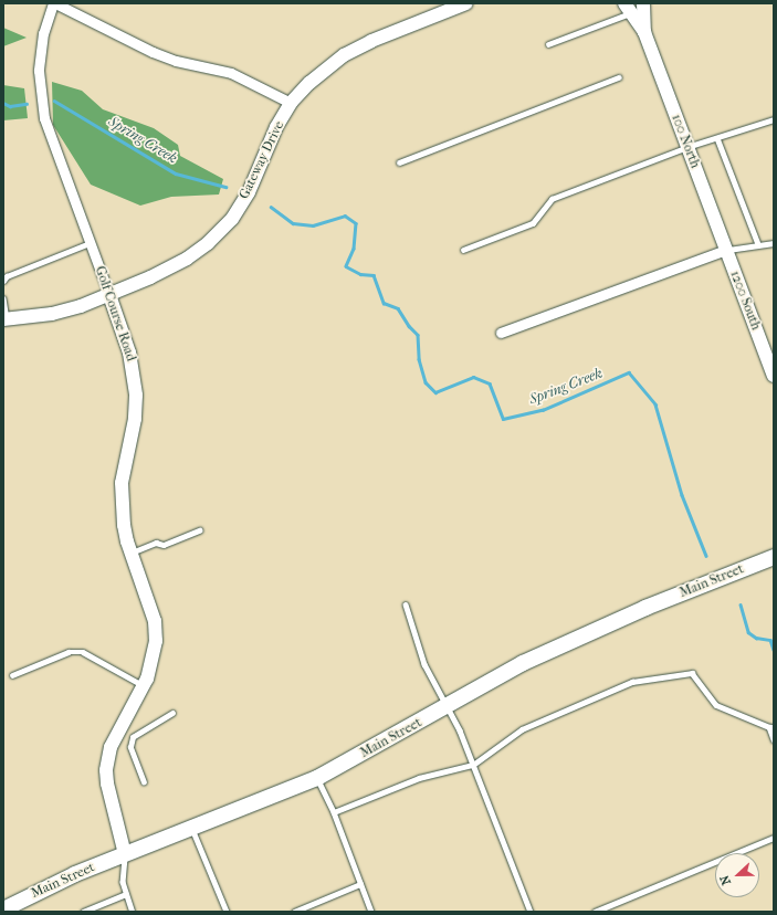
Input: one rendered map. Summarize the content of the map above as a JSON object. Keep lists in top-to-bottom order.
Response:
{
  "streets": {
    "main road": [
      "100 North",
      "Gateway Drive",
      "1200 South",
      "Golf Course Road",
      "Main Street"
    ]
  },
  "crossings": [
    ["100 North", "1200 South"],
    ["Gateway Drive", "Golf Course Road"],
    ["Golf Course Road", "Main Street"]
  ],
  "water": ["Spring Creek"],
  "north": "left"
}
